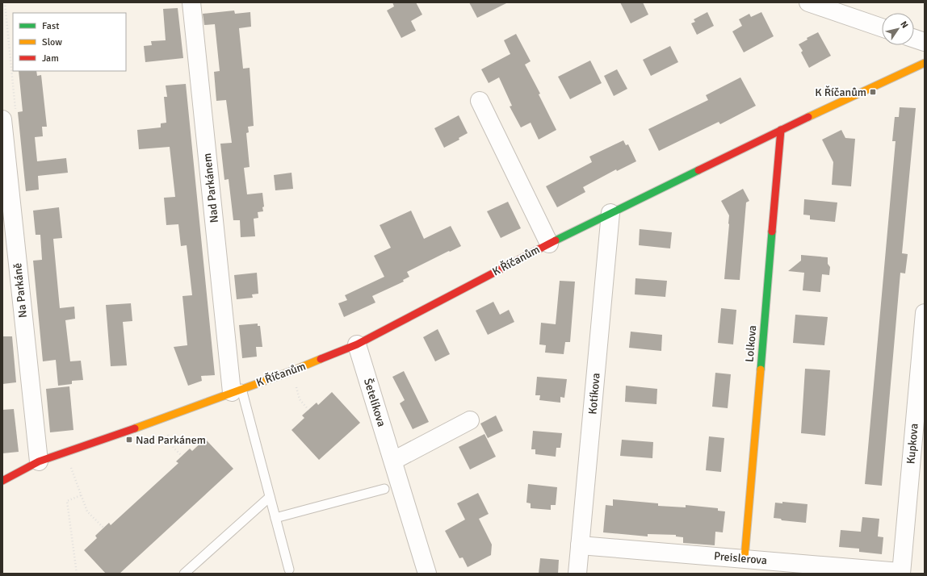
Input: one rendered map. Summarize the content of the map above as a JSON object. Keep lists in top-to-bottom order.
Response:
{
  "streets": {
    "street": [
      "Nad Parkánem",
      "K Říčanům",
      "Na Parkáně",
      "Lolkova",
      "Kotíkova",
      "Šetelíkova",
      "Kupkova",
      "Preislerova"
    ]
  },
  "crossings": [
    ["Nad Parkánem", "K Říčanům"],
    ["K Říčanům", "Na Parkáně"],
    ["K Říčanům", "Lolkova"],
    ["K Říčanům", "Kotíkova"],
    ["K Říčanům", "Šetelíkova"],
    ["Lolkova", "Preislerova"],
    ["Kotíkova", "Preislerova"],
    ["Kupkova", "Preislerova"]
  ],
  "places": {
    "transit": ["K Říčanům", "Nad Parkánem"]
  },
  "legend": ["Fast", "Slow", "Jam"],
  "north": "top right"
}
